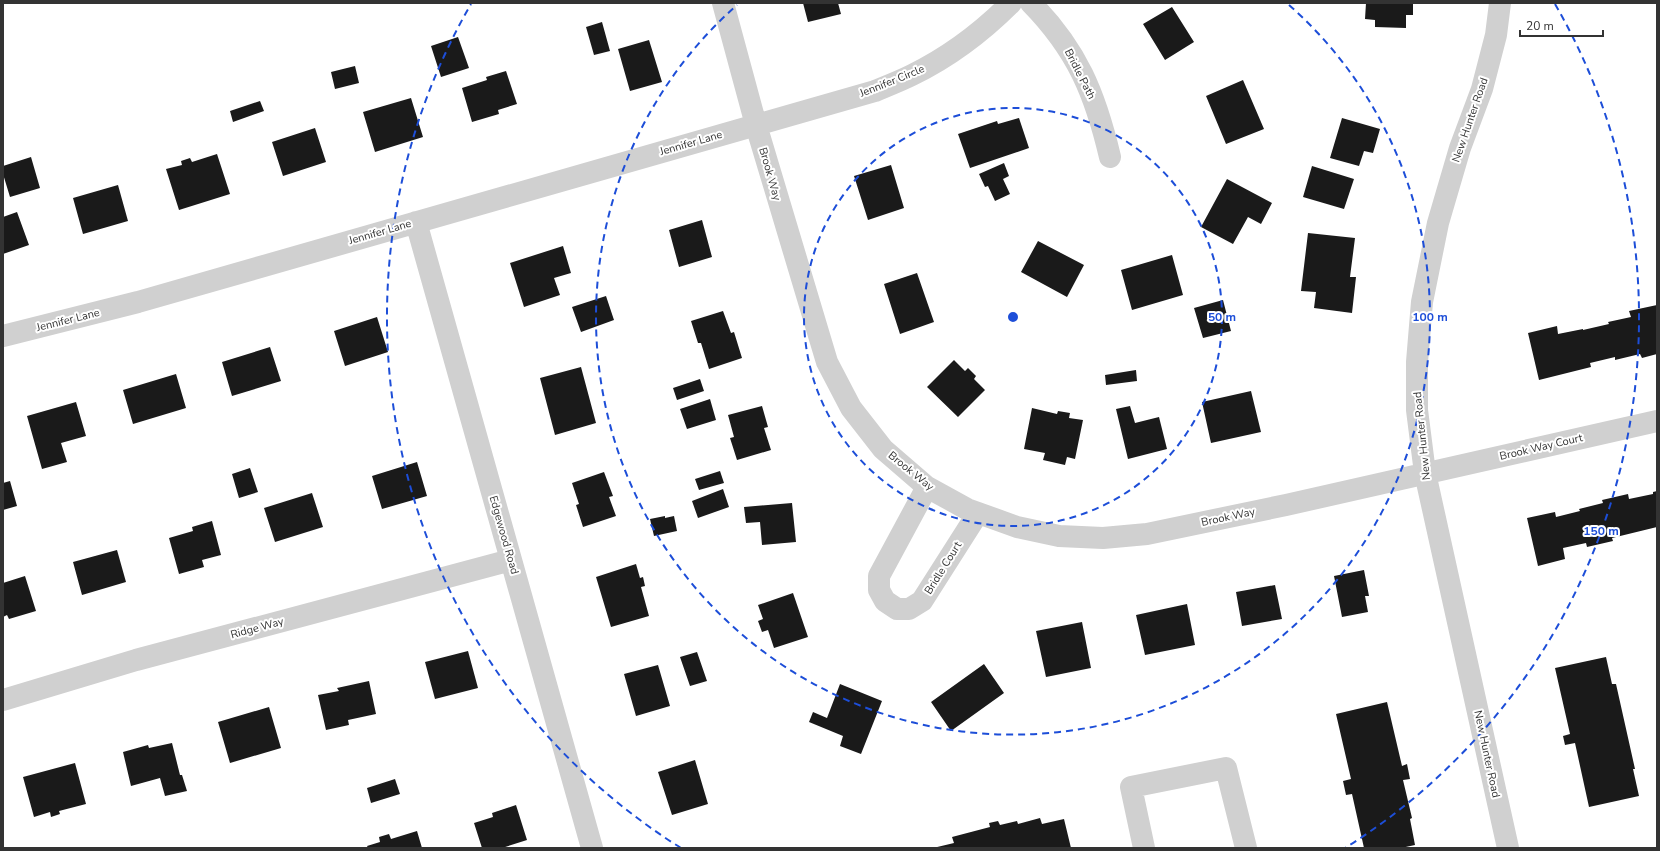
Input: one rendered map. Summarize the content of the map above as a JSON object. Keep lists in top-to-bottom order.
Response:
{
  "streets": {
    "street": [
      "Bridle Path",
      "Jennifer Circle",
      "New Hunter Road",
      "Jennifer Lane",
      "Brook Way",
      "Brook Way Court",
      "Edgewood Road",
      "Bridle Court",
      "Ridge Way"
    ]
  },
  "crossings": [
    ["Jennifer Circle", "Jennifer Lane"],
    ["Jennifer Circle", "Brook Way"],
    ["New Hunter Road", "Brook Way"],
    ["New Hunter Road", "Brook Way Court"],
    ["Jennifer Lane", "Brook Way"],
    ["Jennifer Lane", "Edgewood Road"],
    ["Brook Way", "Brook Way Court"],
    ["Brook Way", "Bridle Court"],
    ["Edgewood Road", "Ridge Way"]
  ],
  "scale_bar": "20 m",
  "rings": ["50 m", "100 m", "150 m"]
}
